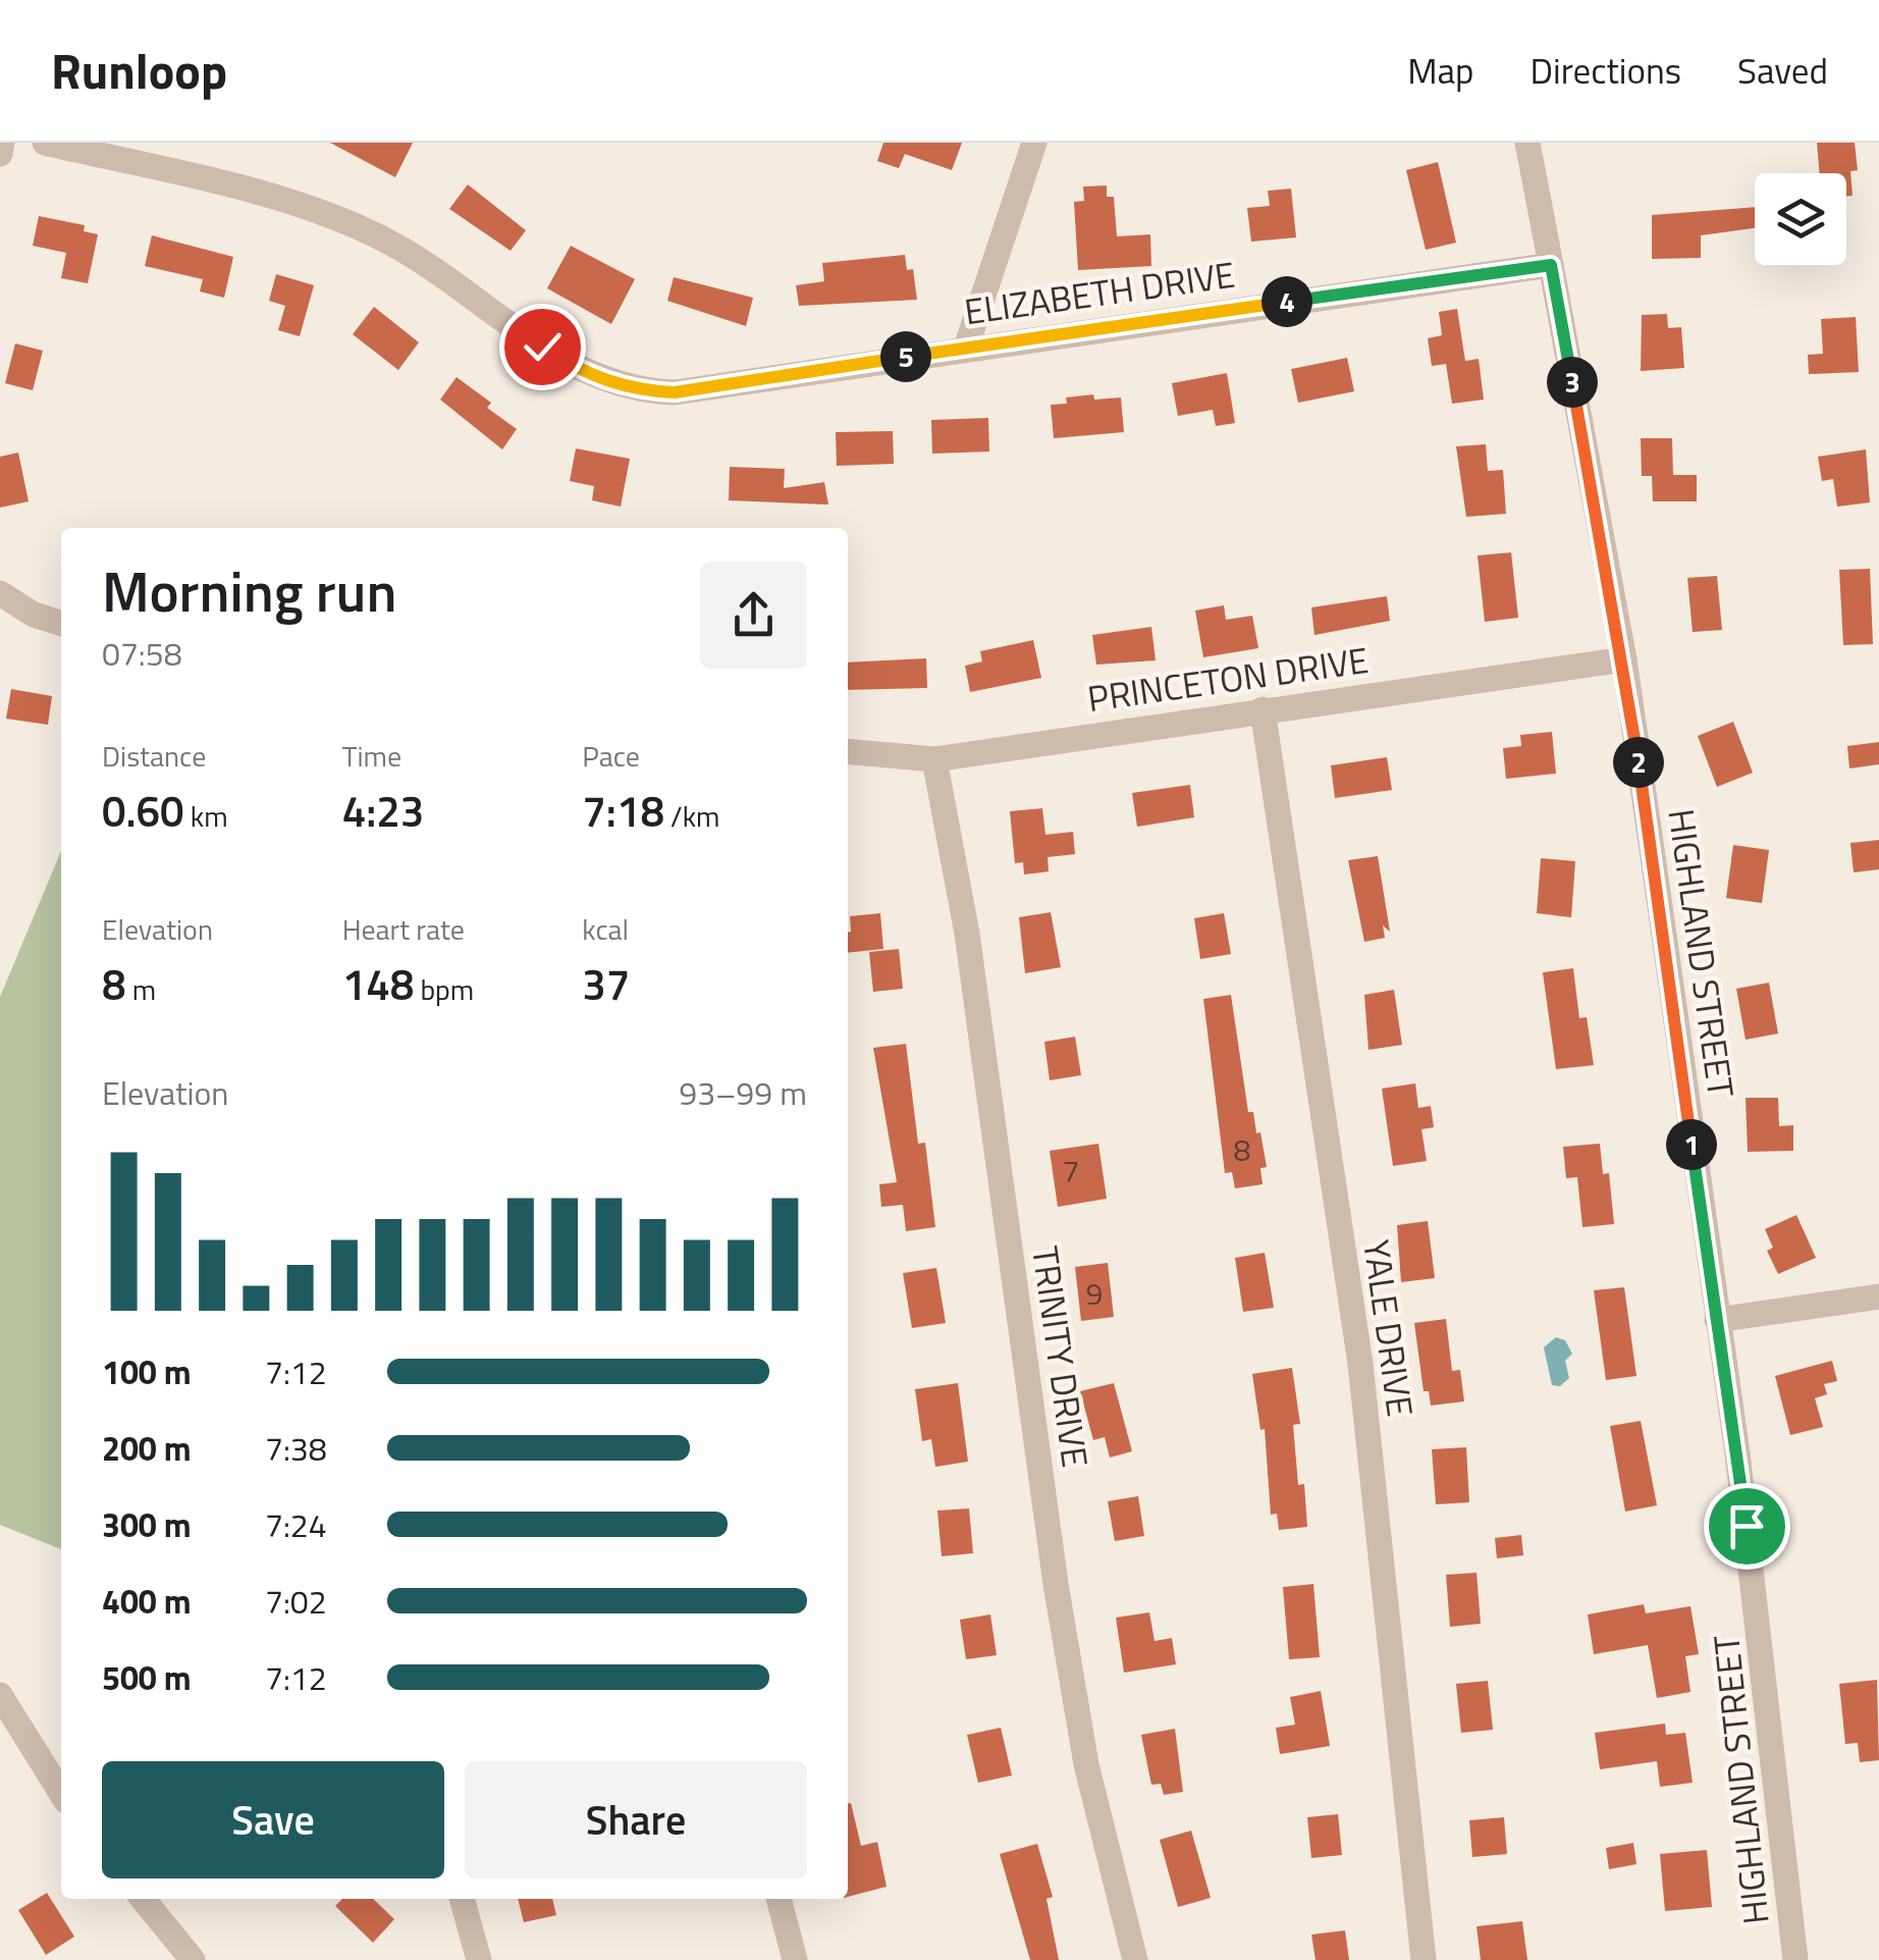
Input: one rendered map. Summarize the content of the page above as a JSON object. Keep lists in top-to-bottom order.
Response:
{
  "streets": {
    "street": [
      "ELIZABETH DRIVE",
      "PRINCETON DRIVE",
      "HIGHLAND STREET",
      "YALE DRIVE",
      "TRINITY DRIVE"
    ]
  },
  "crossings": [
    ["ELIZABETH DRIVE", "HIGHLAND STREET"],
    ["PRINCETON DRIVE", "HIGHLAND STREET"],
    ["PRINCETON DRIVE", "YALE DRIVE"],
    ["PRINCETON DRIVE", "TRINITY DRIVE"]
  ],
  "house_numbers": ["8", "7", "9"],
  "page": {
    "header": "Runloop",
    "nav": ["Map", "Directions", "Saved"],
    "pins": [
      "4",
      "5",
      "3",
      "2",
      "1"
    ],
    "heading": ["Morning run", "07:58"],
    "stats": [
      ["Distance", "0.60 km"],
      ["Time", "4:23"],
      ["Pace", "7:18 /km"],
      ["Elevation", "8 m"],
      ["Heart rate", "148 bpm"],
      ["kcal", "37"]
    ],
    "chart": ["Elevation", "93–99 m"],
    "list": [
      {
        "name": "100 m",
        "note": "7:12"
      },
      {
        "name": "200 m",
        "note": "7:38"
      },
      {
        "name": "300 m",
        "note": "7:24"
      },
      {
        "name": "400 m",
        "note": "7:02"
      },
      {
        "name": "500 m",
        "note": "7:12"
      }
    ],
    "buttons": ["Save", "Share"]
  }
}
